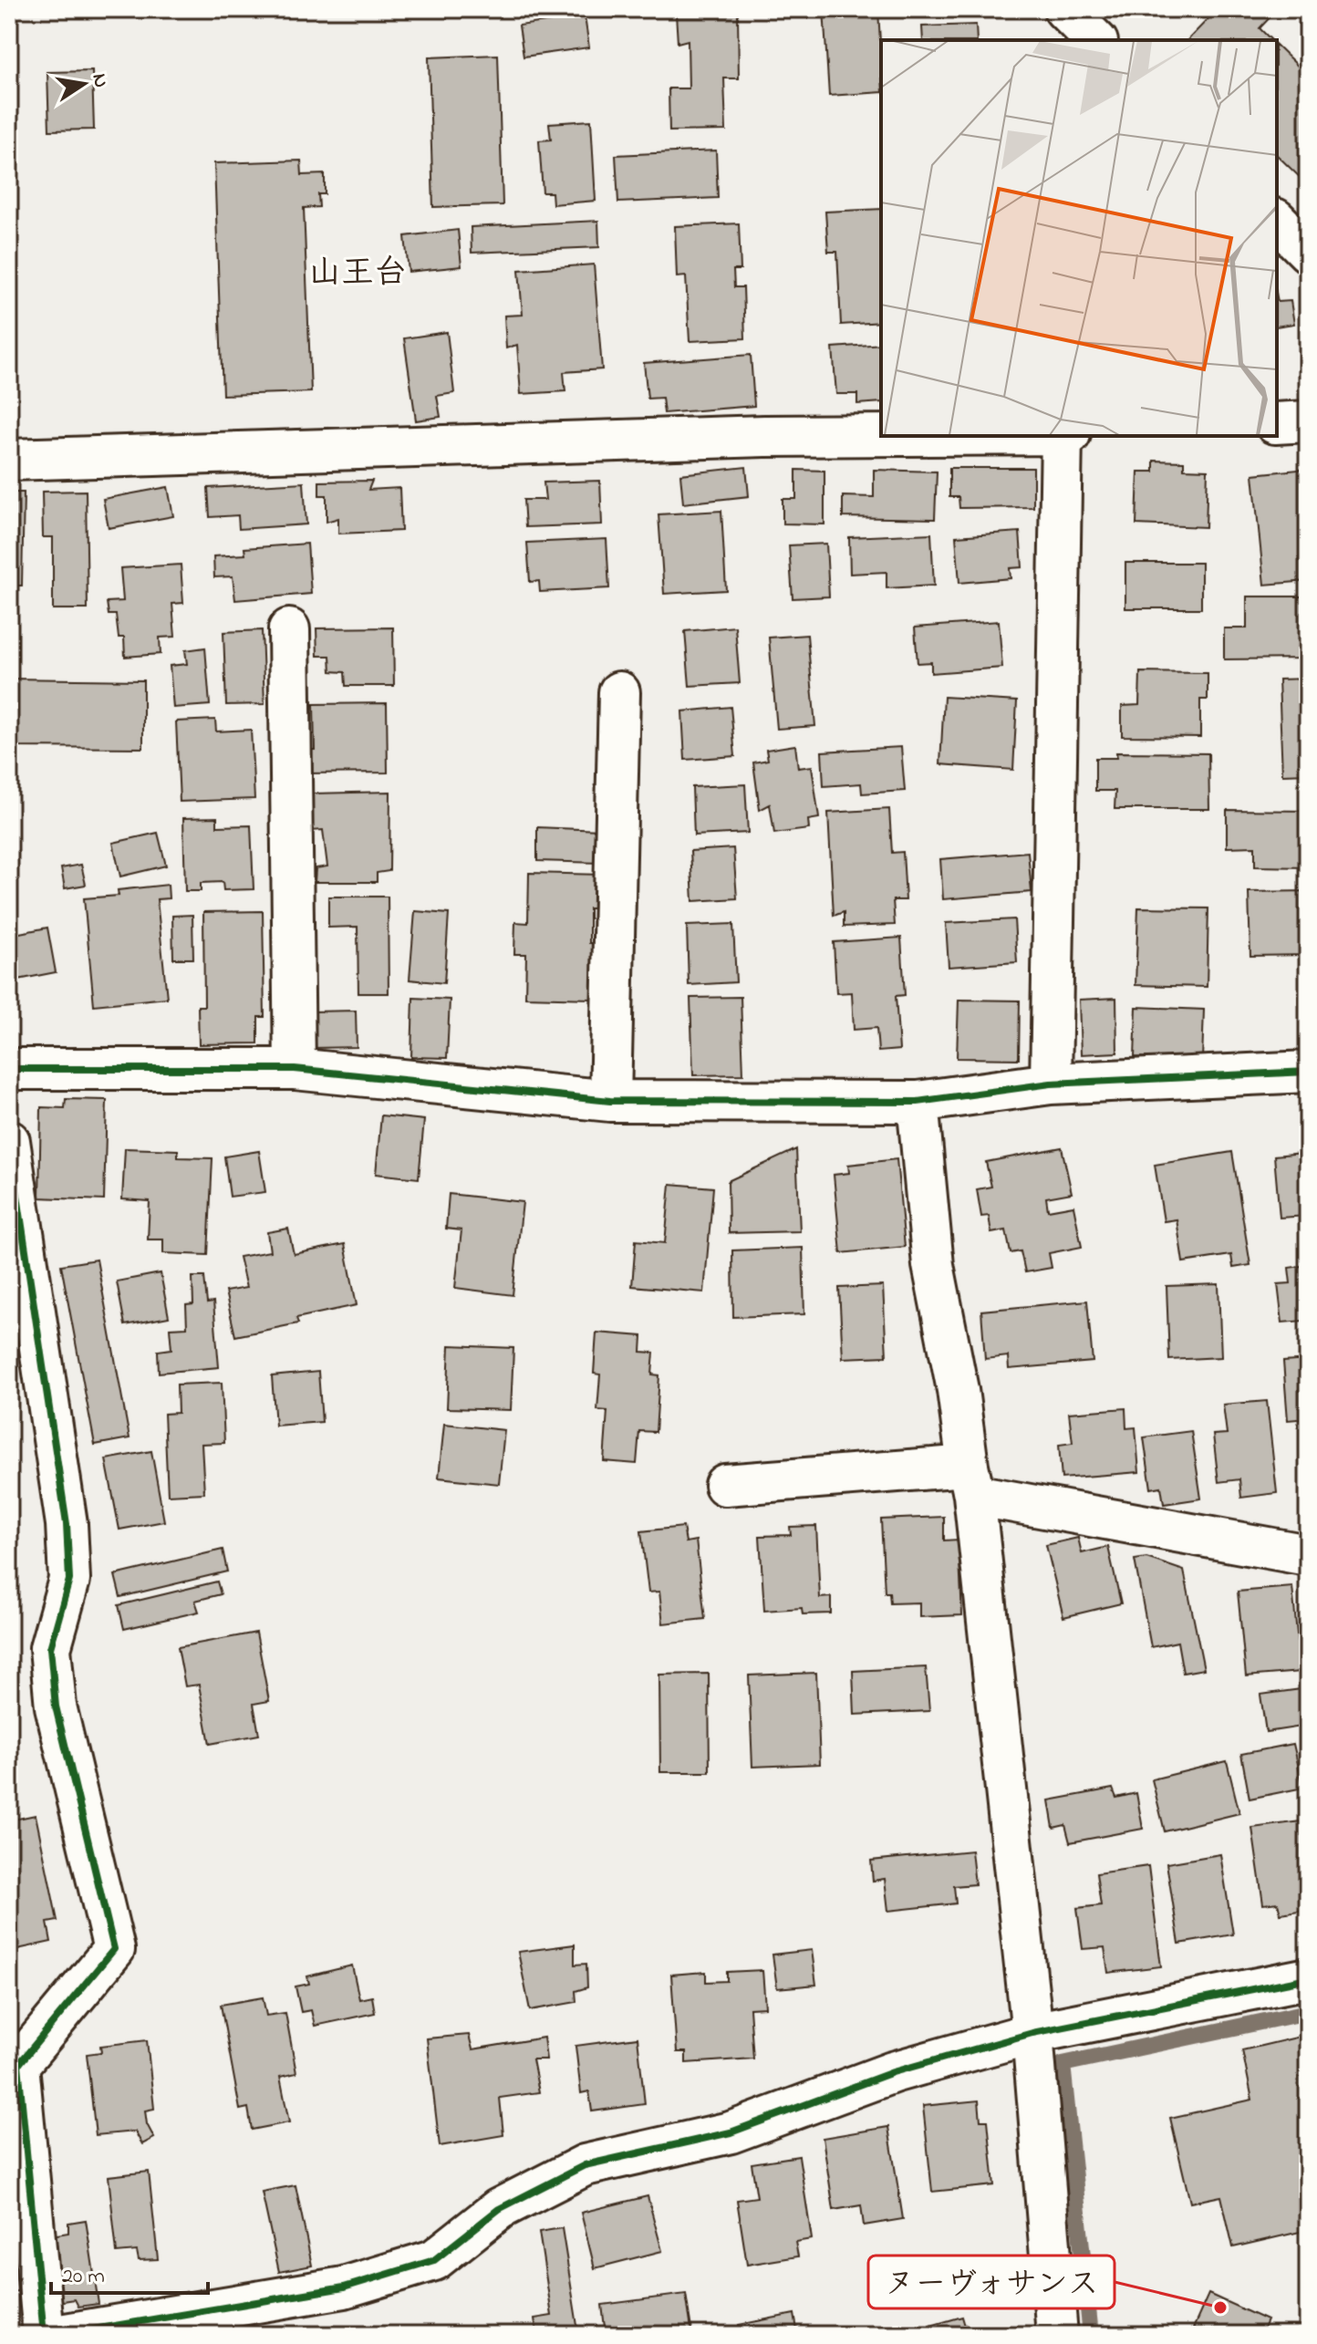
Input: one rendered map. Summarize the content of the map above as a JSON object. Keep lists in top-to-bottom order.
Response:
{
  "districts": ["山王台"],
  "places": ["ヌーヴォサンス"],
  "scale_bar": "20 m",
  "north": "right"
}
